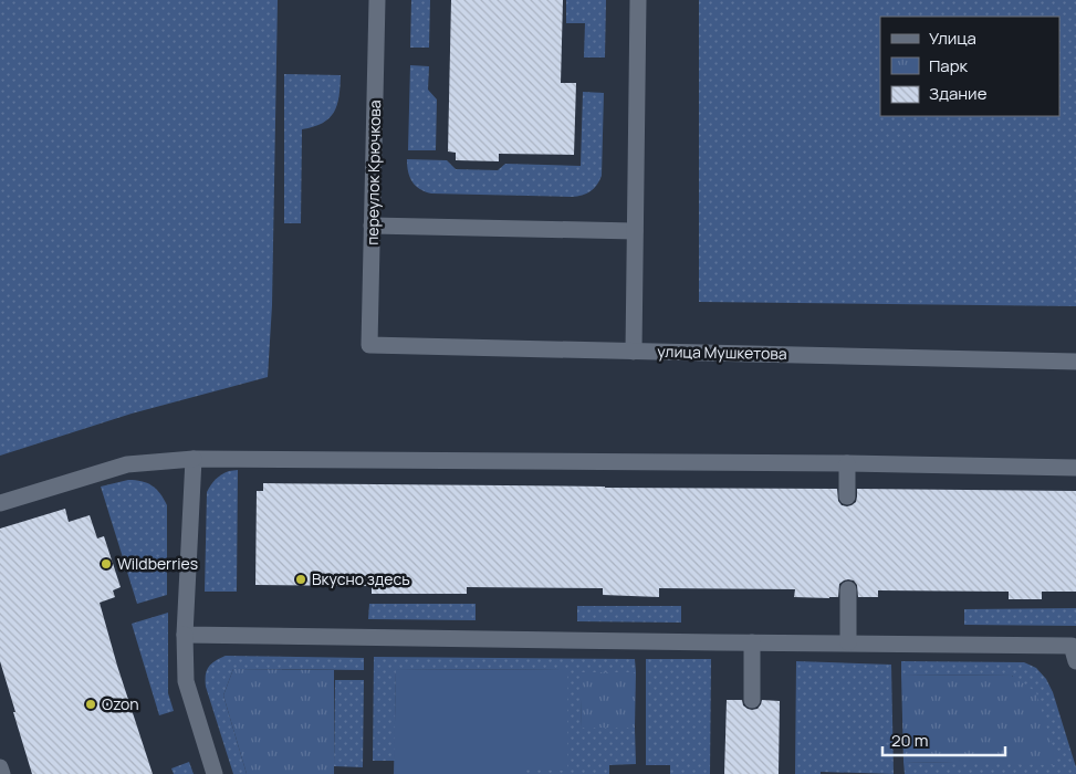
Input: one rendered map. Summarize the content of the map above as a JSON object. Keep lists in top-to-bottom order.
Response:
{
  "streets": {
    "street": ["переулок Крючкова", "улица Мушкетова"]
  },
  "crossings": [
    ["переулок Крючкова", "улица Мушкетова"]
  ],
  "places": ["Wildberries", "Вкусно здесь", "Ozon"],
  "legend": ["Улица", "Парк", "Здание"],
  "scale_bar": "20 m"
}
